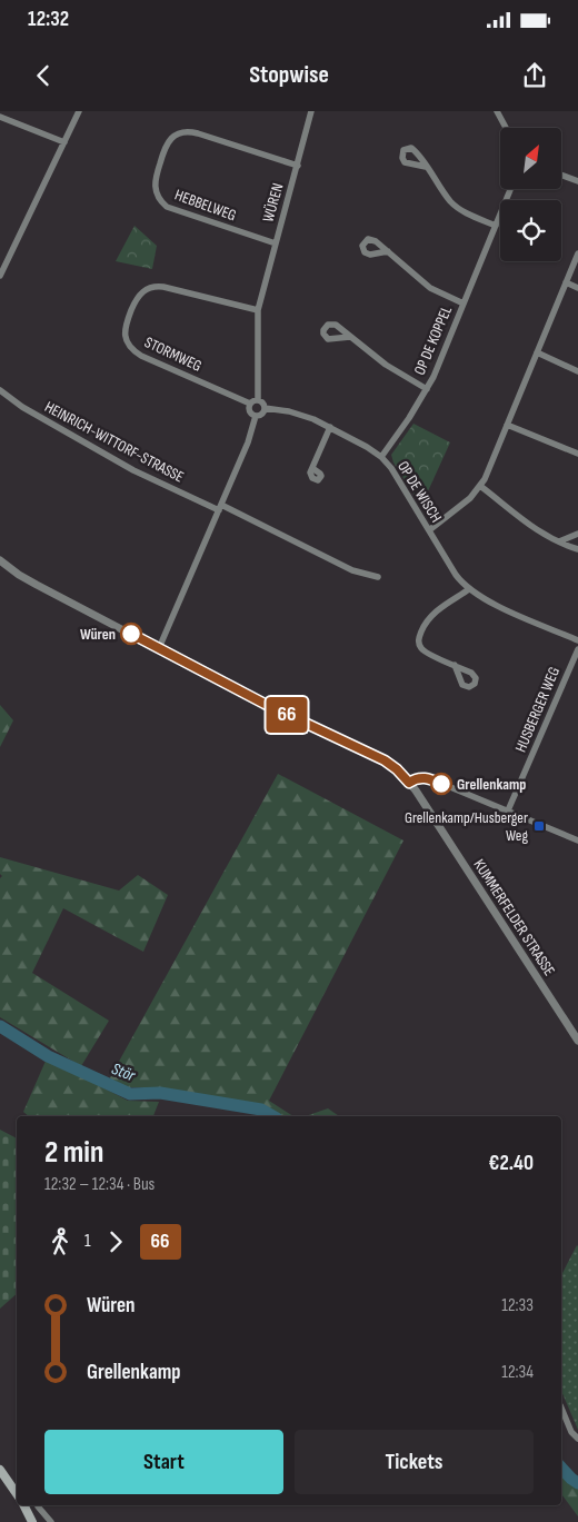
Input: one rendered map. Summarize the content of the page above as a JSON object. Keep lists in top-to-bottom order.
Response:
{
  "streets": {
    "street": [
      "WÜREN",
      "HEBBELWEG",
      "OP DE KOPPEL",
      "STORMWEG",
      "HEINRICH-WITTORF-STRASSE",
      "OP DE WISCH",
      "HUSBERGER WEG",
      "KUMMERFELDER STRASSE"
    ]
  },
  "crossings": [
    ["WÜREN", "HEBBELWEG"],
    ["WÜREN", "STORMWEG"],
    ["WÜREN", "OP DE WISCH"],
    ["OP DE KOPPEL", "OP DE WISCH"],
    ["STORMWEG", "OP DE WISCH"]
  ],
  "water": ["Stör"],
  "places": {
    "other": ["Würen", "Grellenkamp"],
    "transit": ["Grellenkamp/Husberger Weg"]
  },
  "lines": ["bus line 66"],
  "north": "top right",
  "page": {
    "status": "12:32",
    "header": "Stopwise",
    "on_map": "66",
    "heading": ["2 min", "12:32 – 12:34 · Bus", "€2.40"],
    "legs": ["1", "66"],
    "list": [
      {
        "name": "Würen",
        "value": "12:33"
      },
      {
        "name": "Grellenkamp",
        "value": "12:34"
      }
    ],
    "buttons": ["Start", "Tickets"]
  }
}
